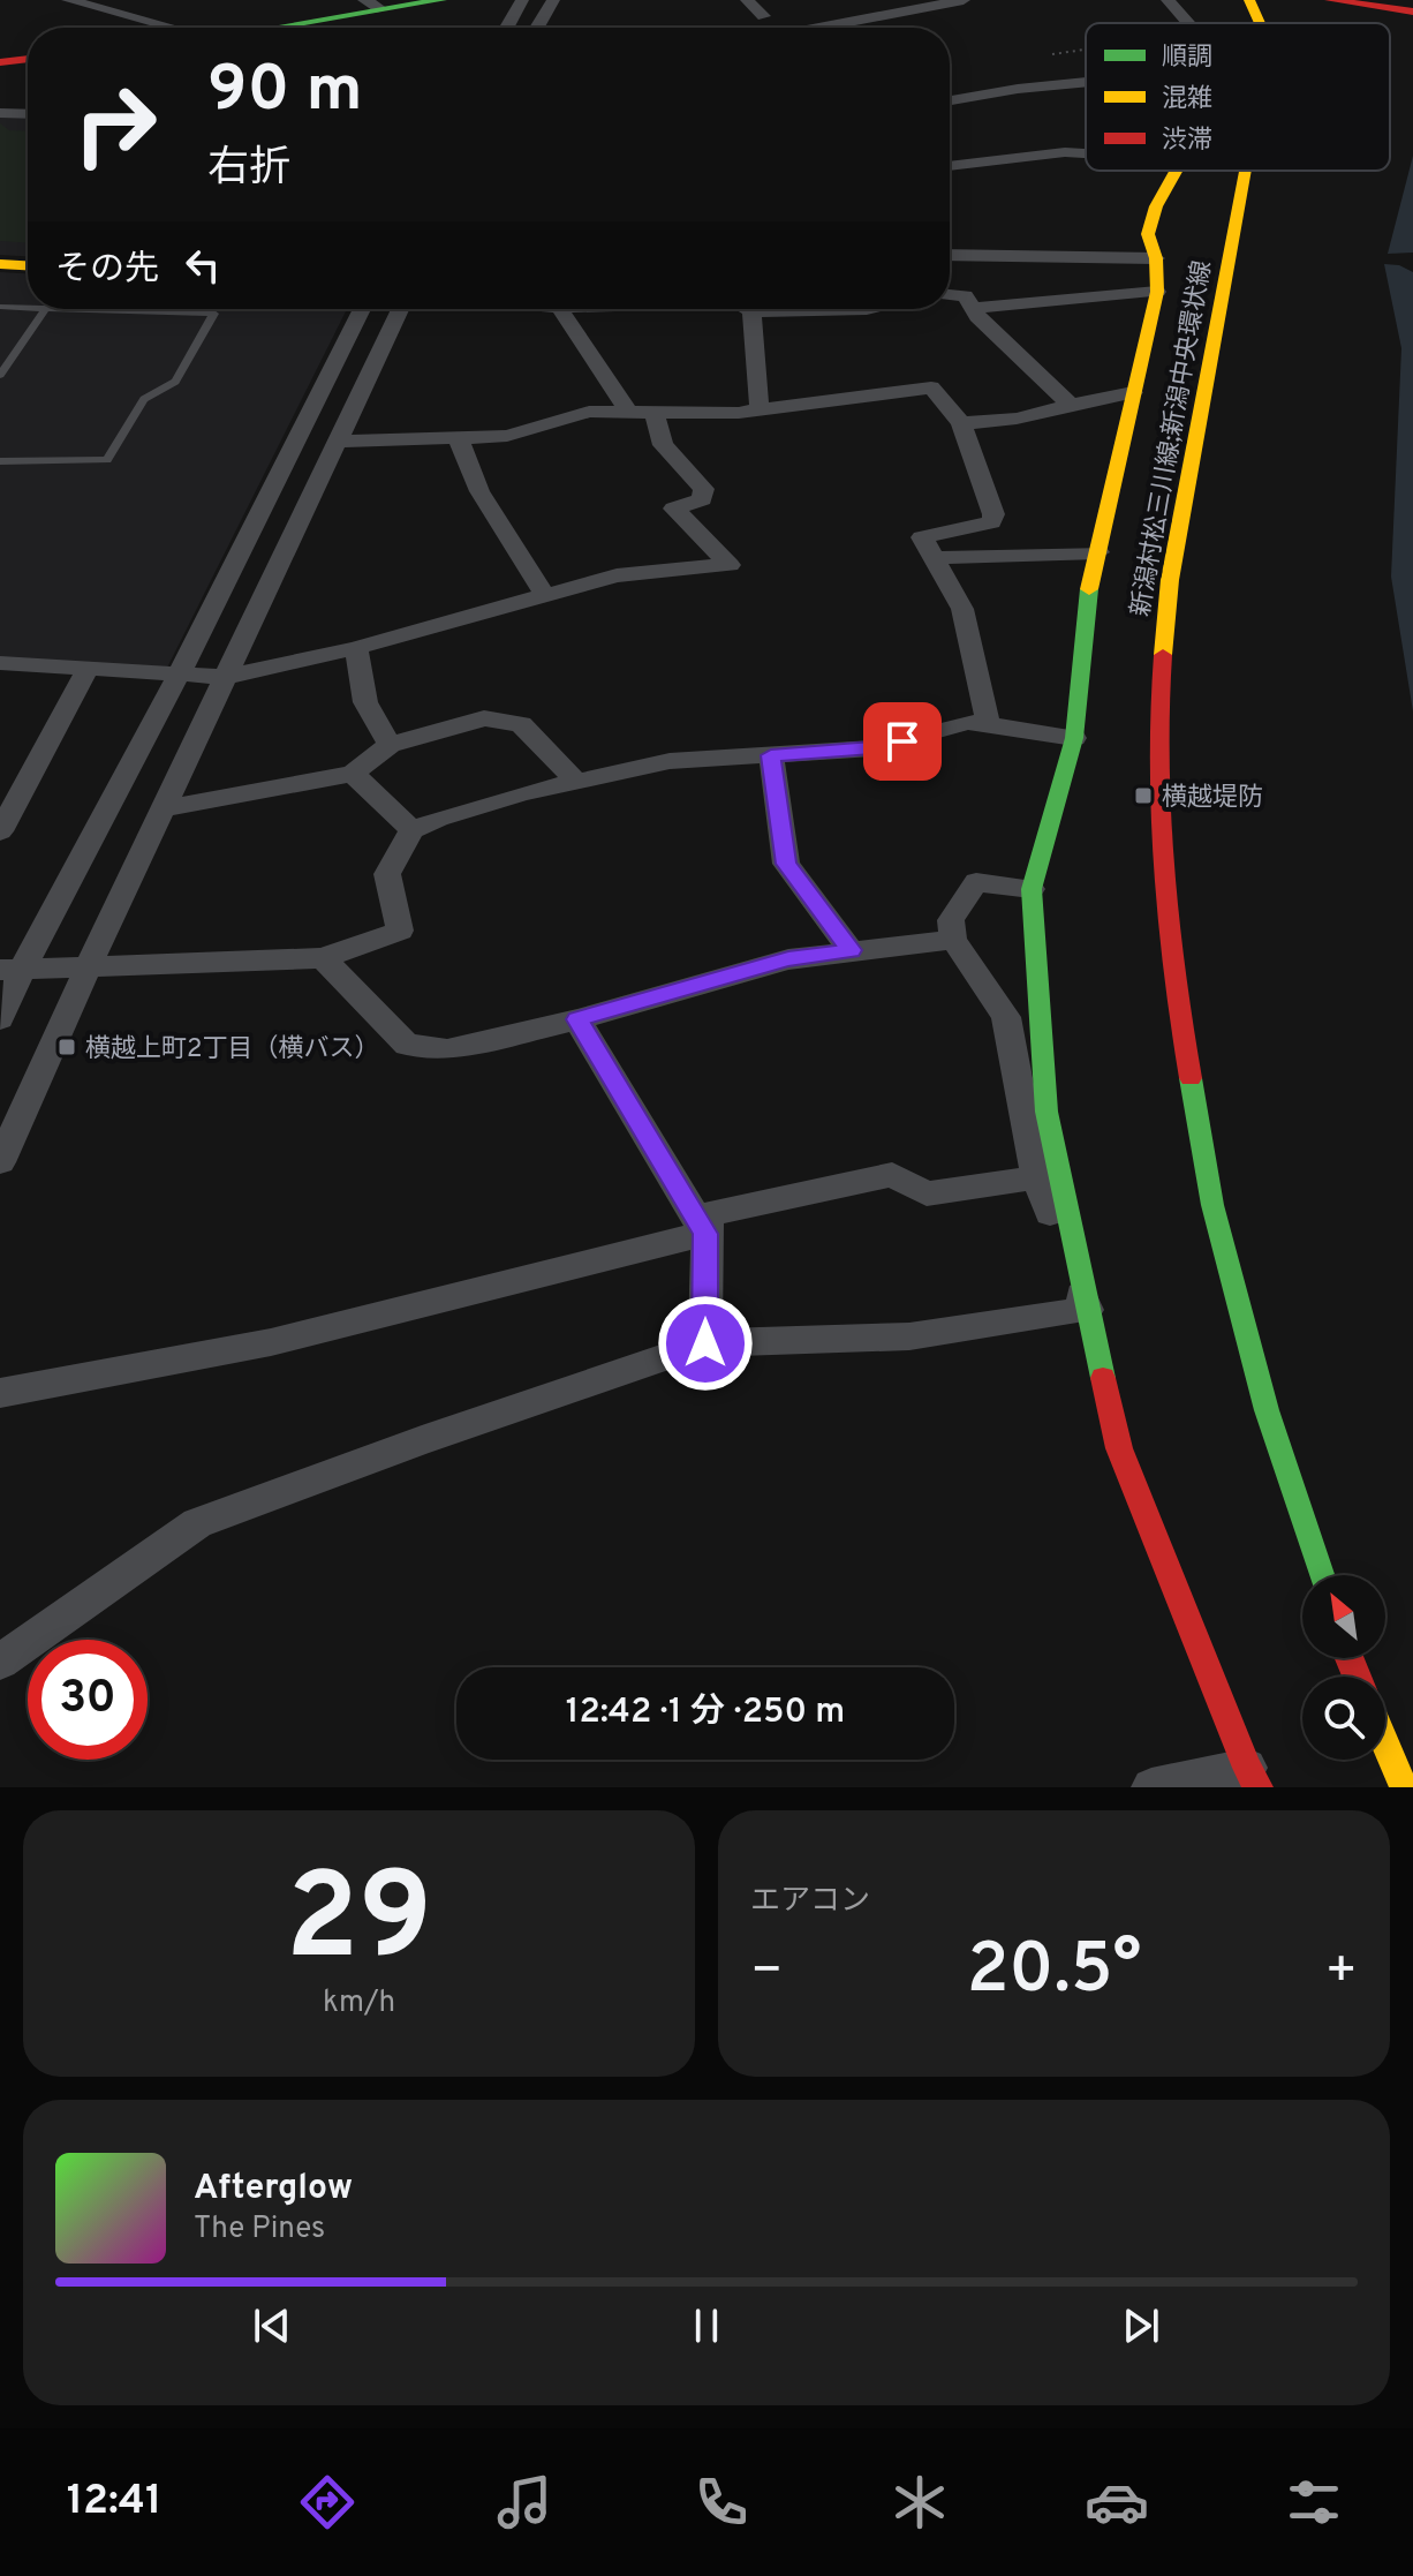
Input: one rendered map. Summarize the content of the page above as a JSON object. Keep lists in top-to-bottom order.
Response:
{
  "streets": {
    "main road": ["新潟村松三川線;新潟中央環状線"]
  },
  "places": {
    "transit": ["横越堤防", "横越上町2丁目（横バス）"]
  },
  "legend": ["順調", "混雑", "渋滞"],
  "north": "top left",
  "page": {
    "turn": ["90 m", "右折"],
    "then": "その先",
    "limit": "30",
    "trip": "12:42 · 1 分 · 250 m",
    "tile": [
      ["29", "km/h"],
      "エアコン"
    ],
    "heat": ["−", "20.5°", "+"],
    "song": ["Afterglow", "The Pines"],
    "tabs": "12:41"
  }
}
